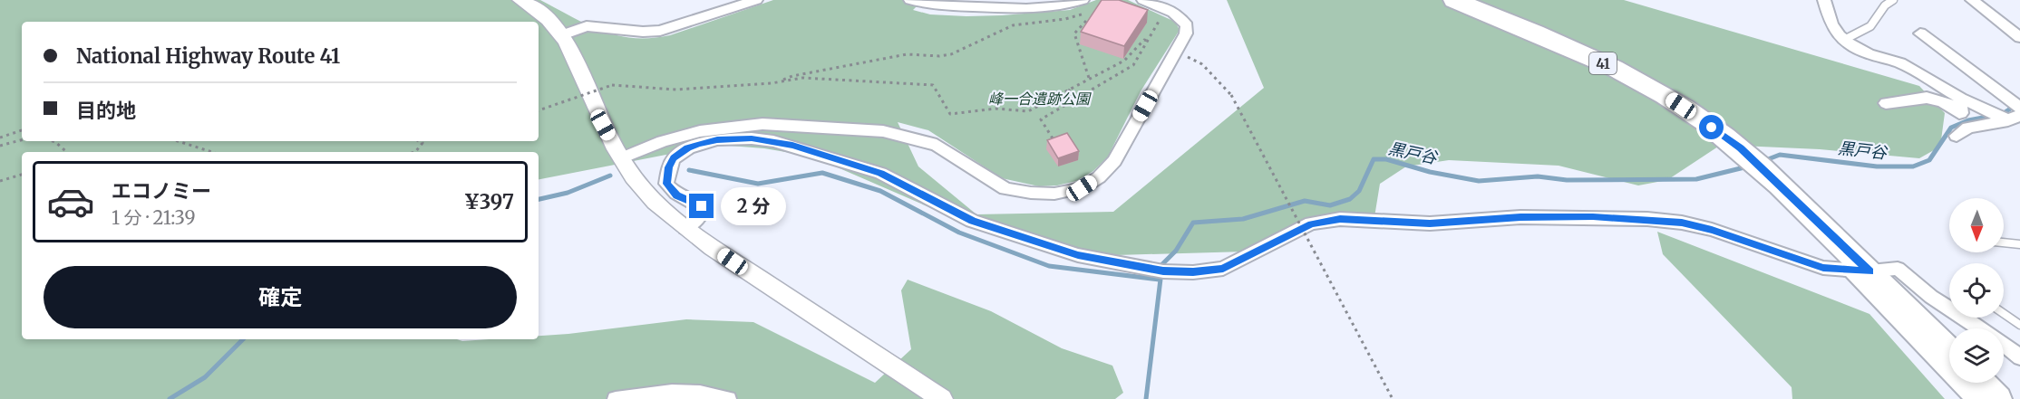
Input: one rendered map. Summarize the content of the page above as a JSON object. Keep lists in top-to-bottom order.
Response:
{
  "streets": {
    "highway": ["41"]
  },
  "water": ["黒戸谷"],
  "parks": ["峰一合遺跡公園"],
  "north": "bottom",
  "page": {
    "banner": ["National Highway Route 41", "目的地"],
    "list": [
      {
        "name": "エコノミー",
        "note": "1 分 · 21:39",
        "value": "¥397"
      }
    ],
    "bubble": "2 分",
    "buttons": "確定"
  }
}
